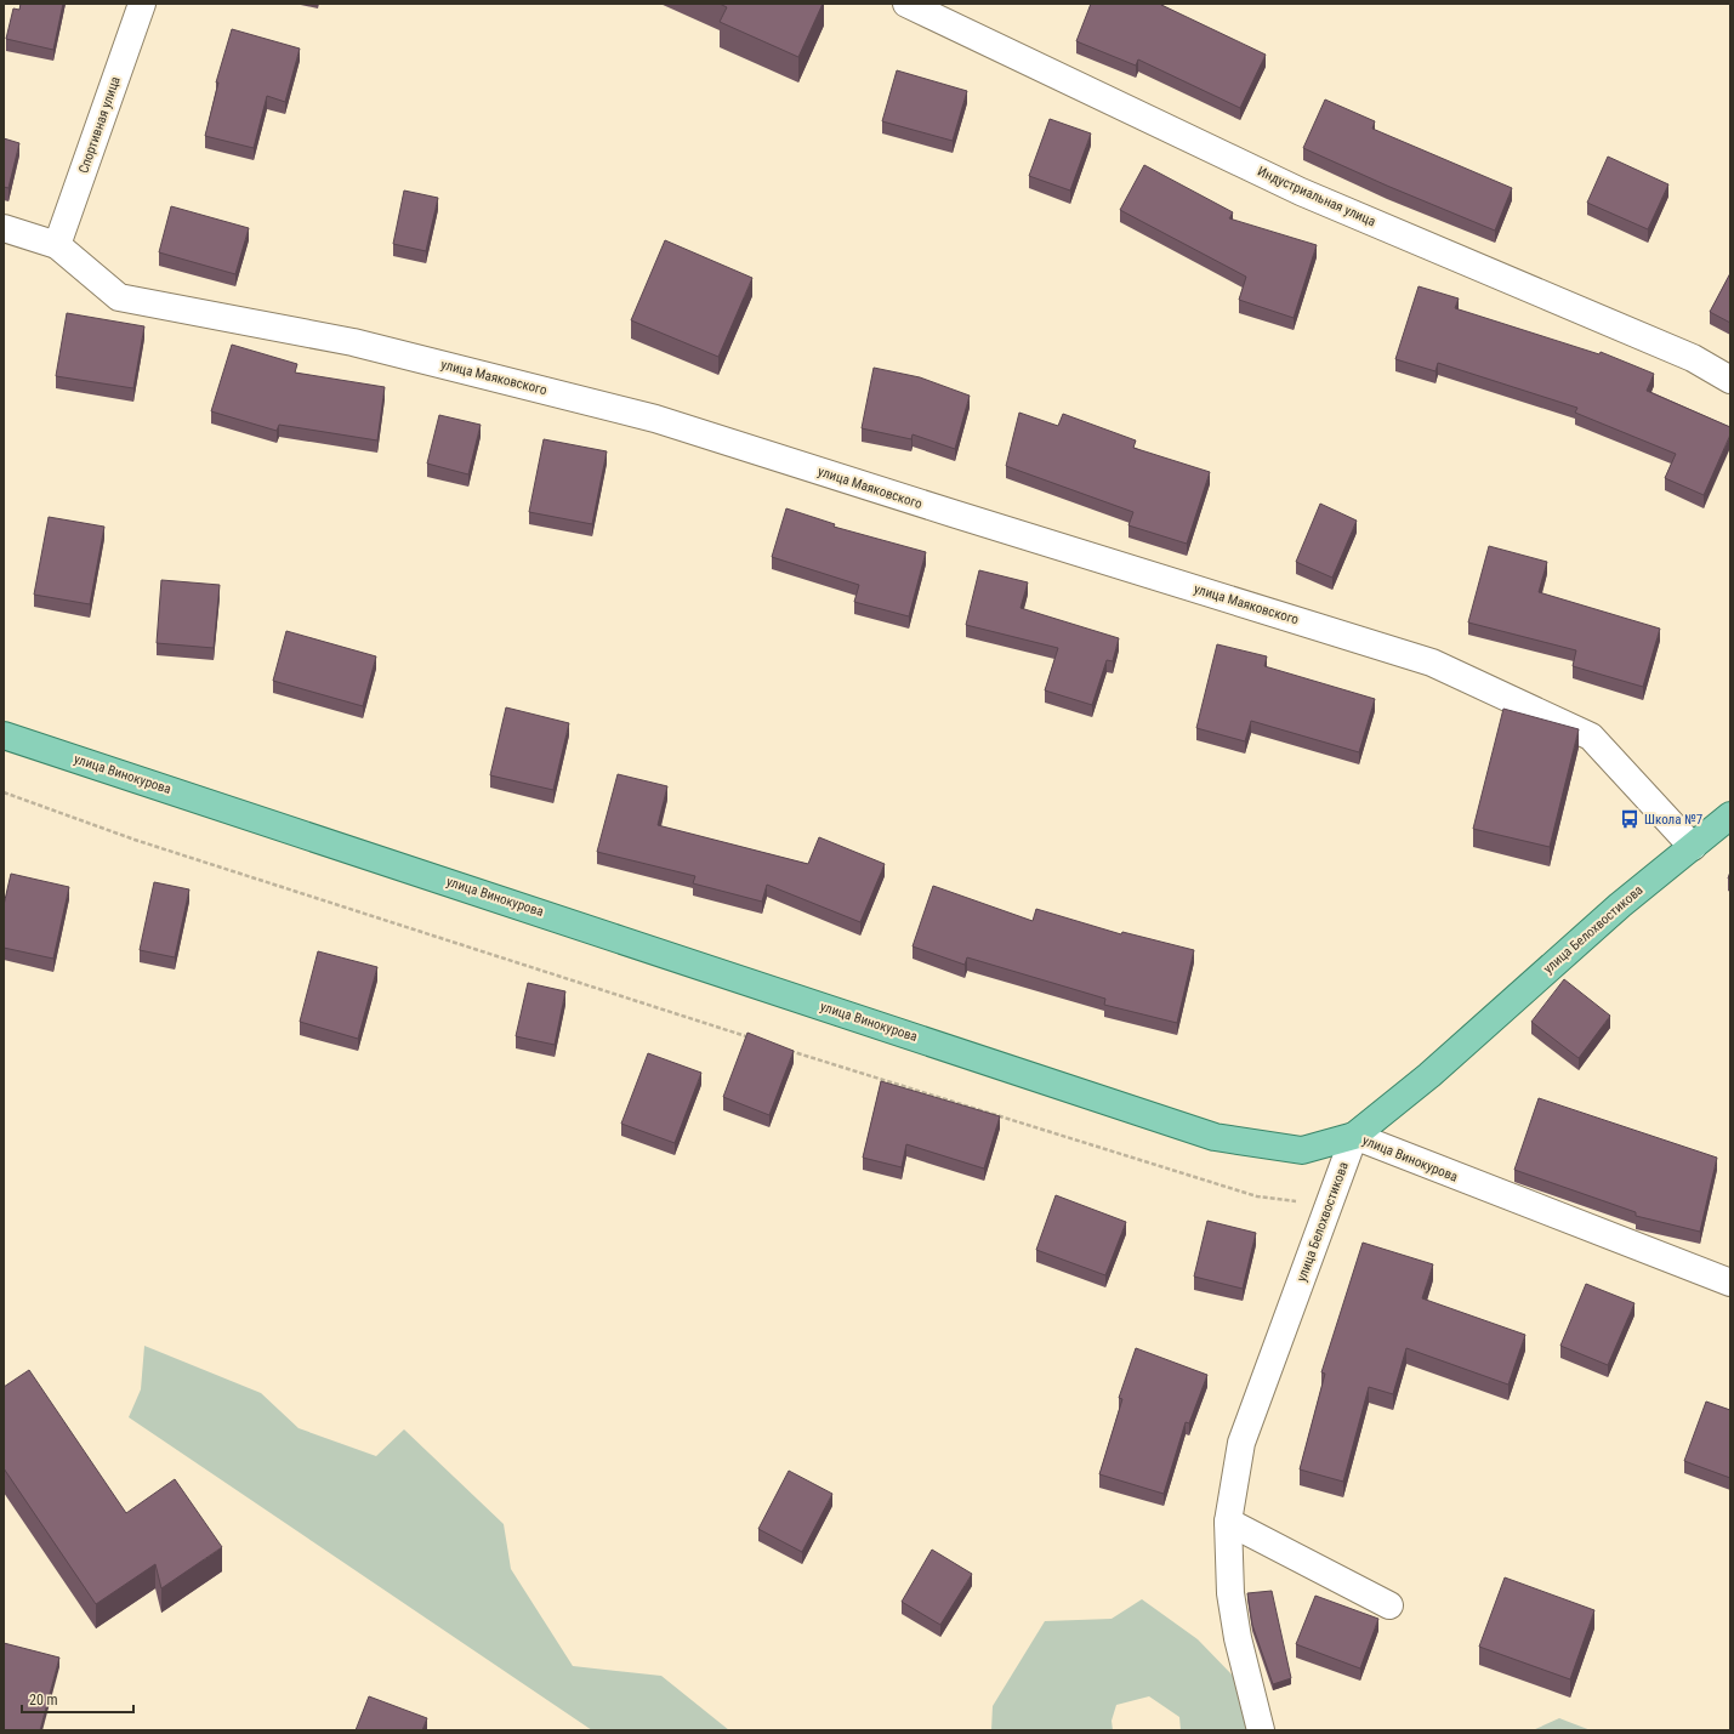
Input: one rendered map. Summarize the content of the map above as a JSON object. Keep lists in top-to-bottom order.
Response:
{
  "streets": {
    "main road": ["улица Винокурова", "улица Белохвостикова"],
    "street": ["Спортивная улица", "Индустриальная улица", "улица Маяковского"]
  },
  "crossings": [
    ["Спортивная улица", "улица Маяковского"],
    ["улица Маяковского", "улица Белохвостикова"],
    ["улица Винокурова", "улица Белохвостикова"]
  ],
  "places": {
    "bus stop": ["Школа №7"]
  },
  "scale_bar": "20 m"
}
